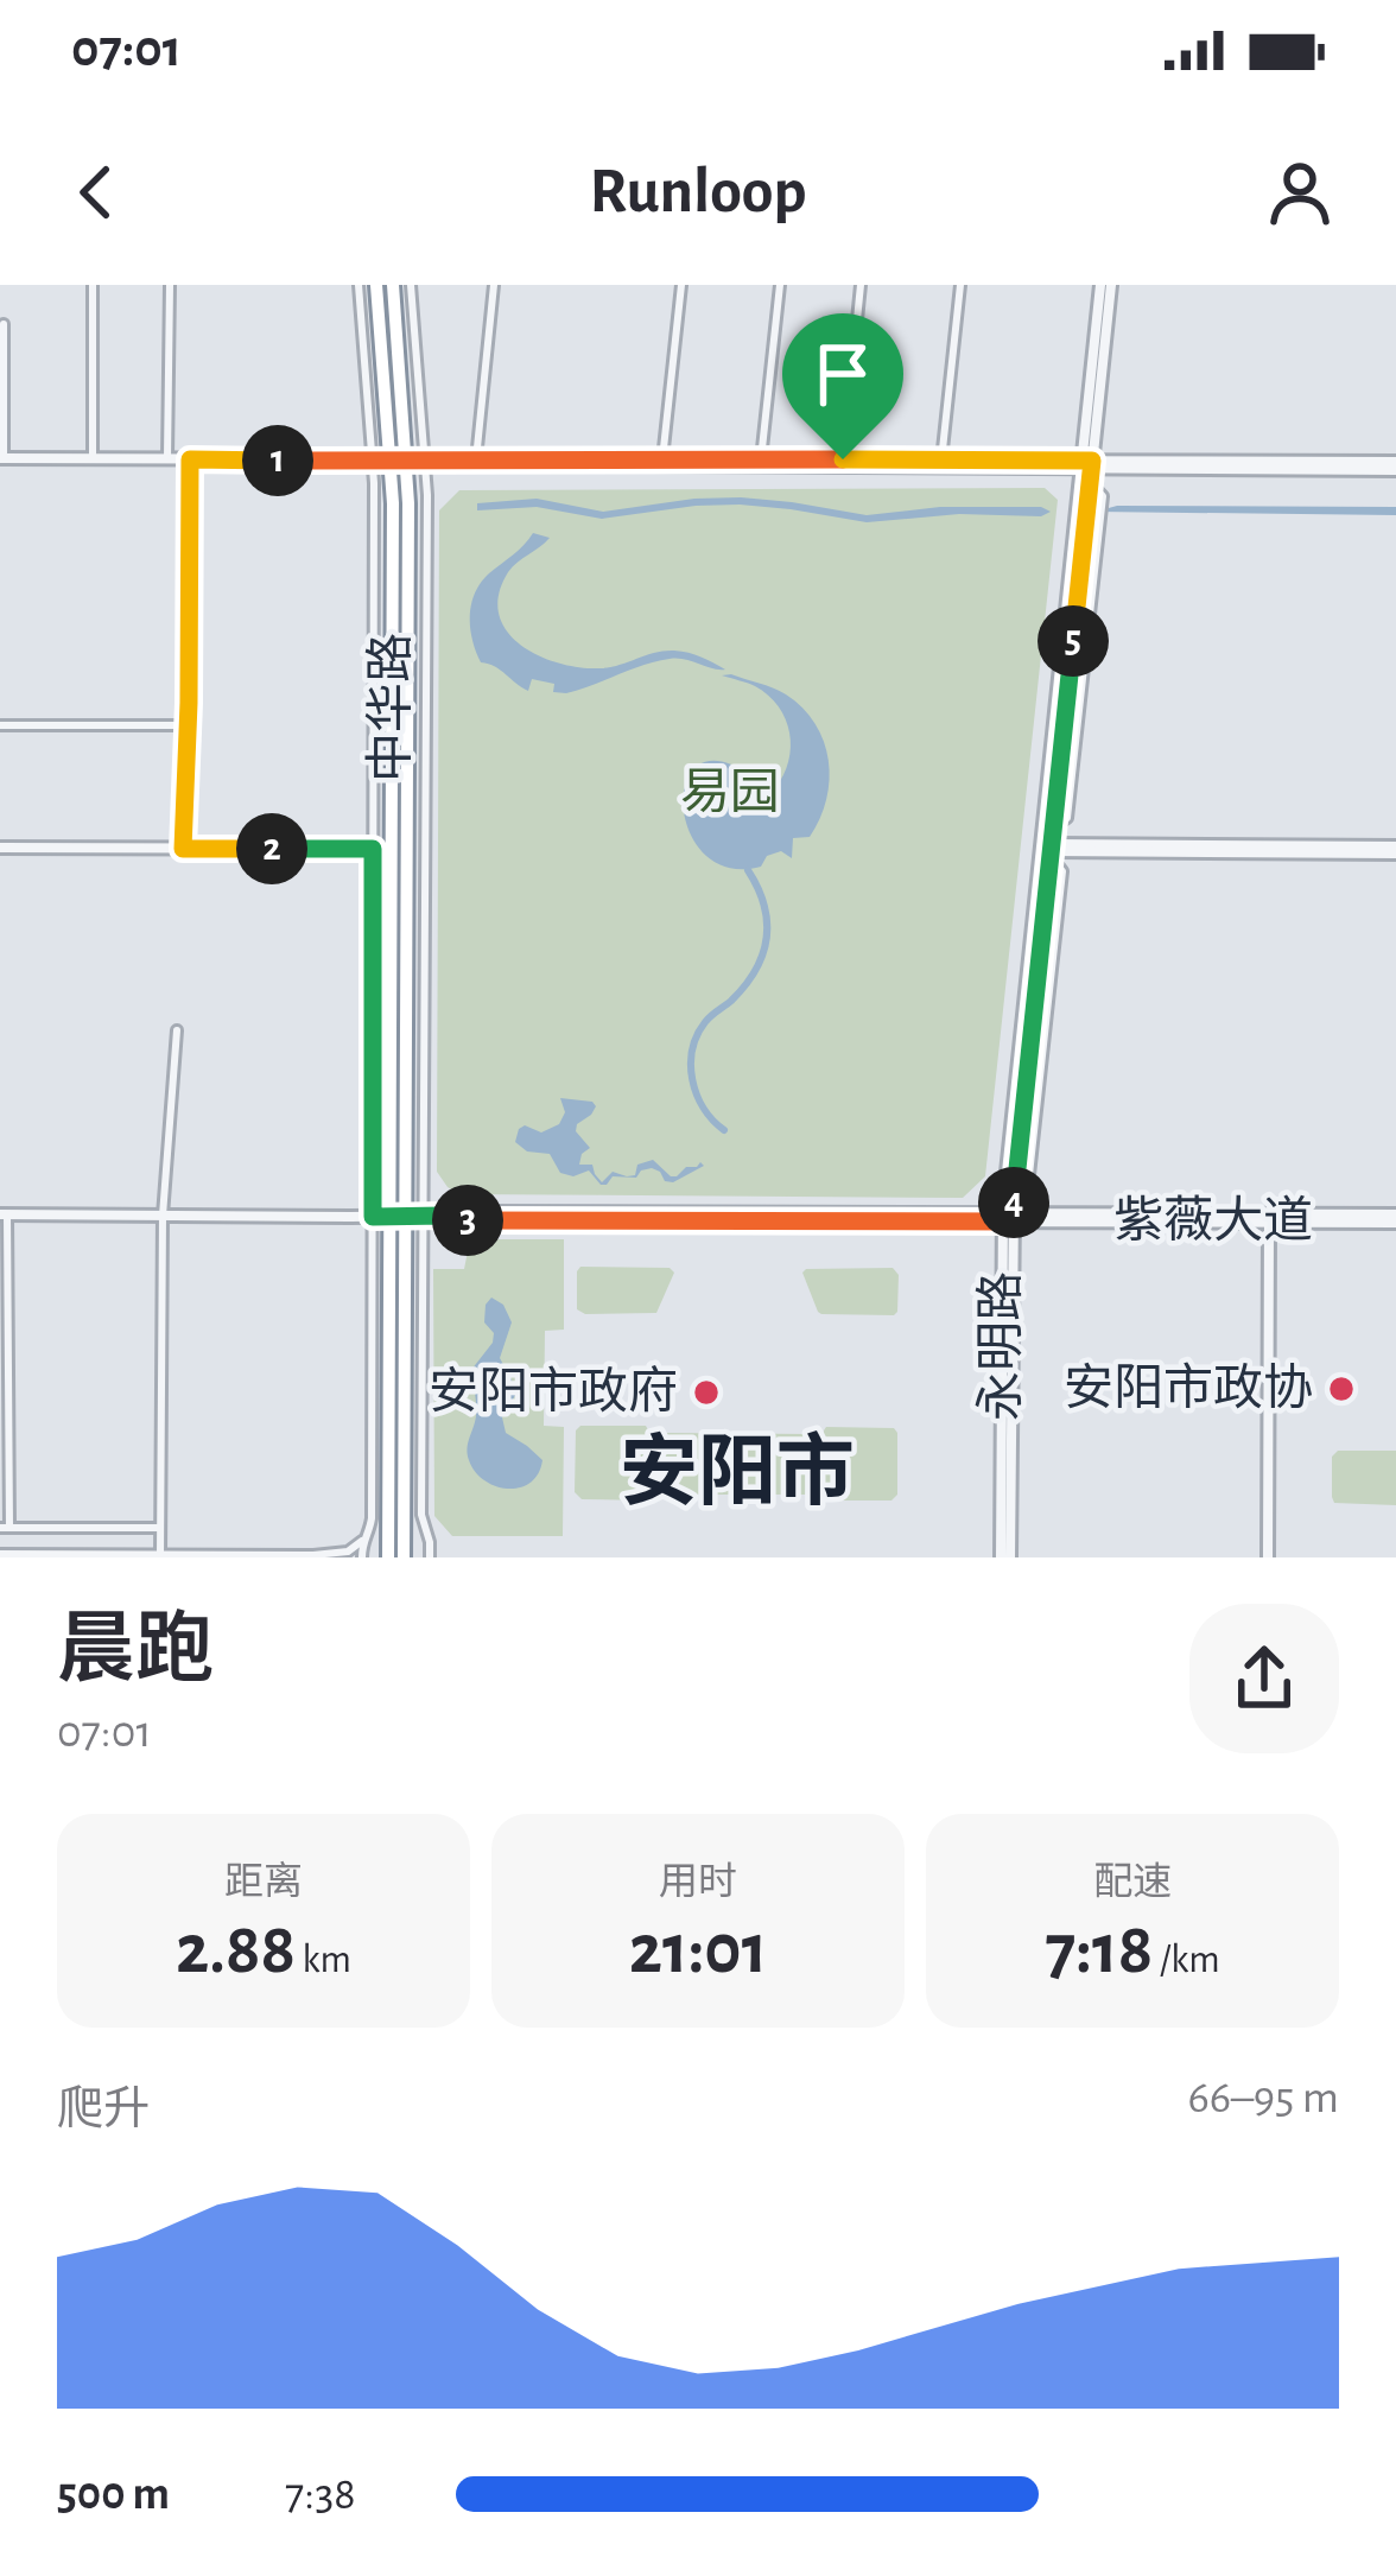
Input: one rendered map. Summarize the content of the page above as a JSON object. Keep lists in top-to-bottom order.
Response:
{
  "streets": {
    "highway": ["中华路"],
    "street": ["紫薇大道", "永明路"]
  },
  "crossings": [
    ["中华路", "紫薇大道"],
    ["紫薇大道", "永明路"]
  ],
  "districts": ["安阳市"],
  "parks": ["易园"],
  "places": ["安阳市政协", "安阳市政府"],
  "page": {
    "status": "07:01",
    "header": "Runloop",
    "pins": [
      "1",
      "5",
      "2",
      "4",
      "3"
    ],
    "heading": ["晨跑", "07:01"],
    "stats": [
      ["距离", "2.88 km"],
      ["用时", "21:01"],
      ["配速", "7:18 /km"]
    ],
    "chart": ["爬升", "66–95 m"],
    "list": [
      {
        "name": "500 m",
        "note": "7:38"
      }
    ]
  }
}
